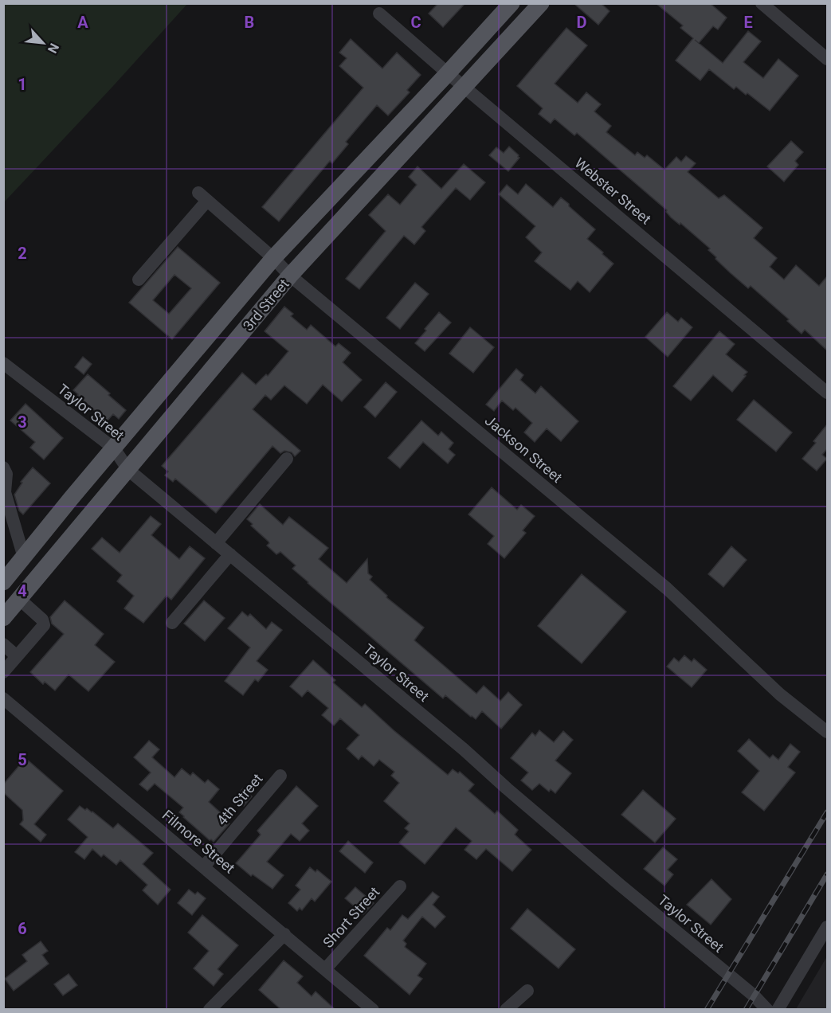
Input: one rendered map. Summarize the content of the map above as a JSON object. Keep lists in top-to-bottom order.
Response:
{
  "streets": {
    "main road": ["3rd Street"],
    "street": [
      "Webster Street",
      "Taylor Street",
      "Jackson Street",
      "4th Street",
      "Filmore Street",
      "Short Street"
    ]
  },
  "crossings": [
    ["Webster Street", "3rd Street"],
    ["3rd Street", "Taylor Street"],
    ["3rd Street", "Jackson Street"],
    ["4th Street", "Filmore Street"],
    ["Filmore Street", "Short Street"]
  ],
  "north": "bottom right",
  "grid": {
    "columns": [
      "A",
      "B",
      "C",
      "D",
      "E"
    ],
    "rows": [
      "1",
      "2",
      "3",
      "4",
      "5",
      "6"
    ]
  }
}
